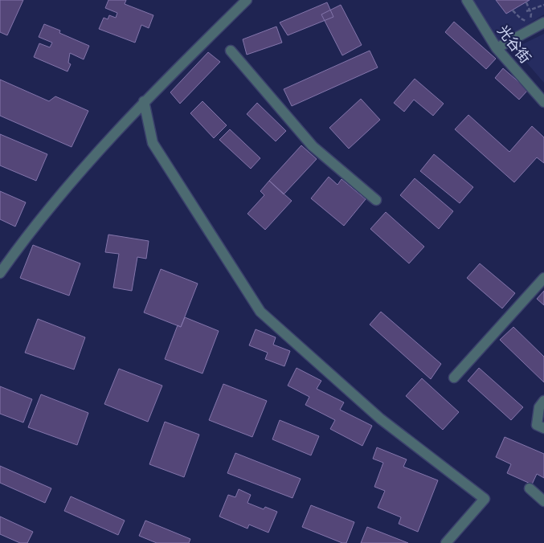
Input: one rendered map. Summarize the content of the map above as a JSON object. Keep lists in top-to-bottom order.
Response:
{
  "streets": {
    "street": ["光谷街"]
  }
}
